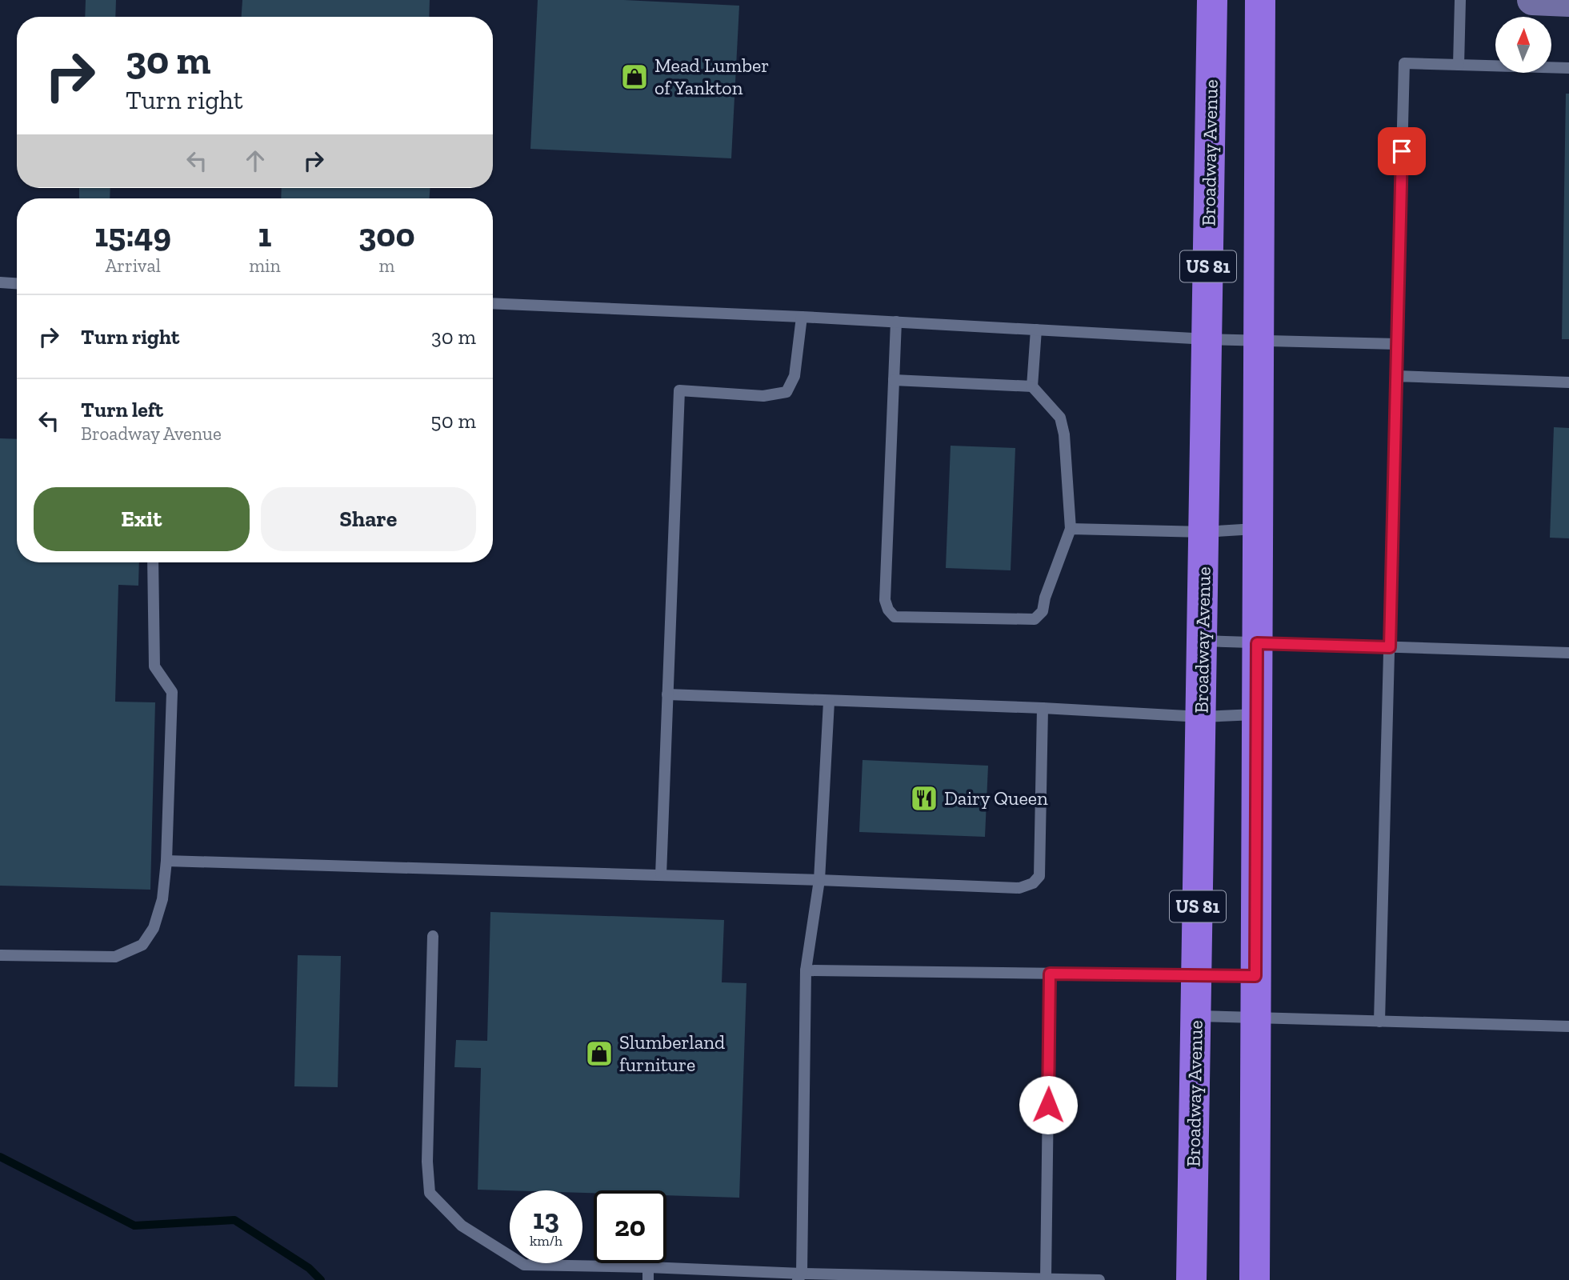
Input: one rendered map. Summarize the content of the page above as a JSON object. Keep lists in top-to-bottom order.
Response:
{
  "streets": {
    "highway": ["Broadway Avenue", "US 81"]
  },
  "places": {
    "shop": ["Mead Lumber of Yankton", "Slumberland furniture"],
    "restaurant": ["Dairy Queen"]
  },
  "north": "top",
  "page": {
    "turn": ["30 m", "Turn right"],
    "eta": [
      "15:49",
      "Arrival",
      "1",
      "min",
      "300",
      "m"
    ],
    "list": [
      {
        "name": "Turn right",
        "value": "30 m"
      },
      {
        "name": "Turn left",
        "note": "Broadway Avenue",
        "value": "50 m"
      }
    ],
    "buttons": ["Exit", "Share"],
    "speed": "13 km/h",
    "limit": "20"
  }
}
